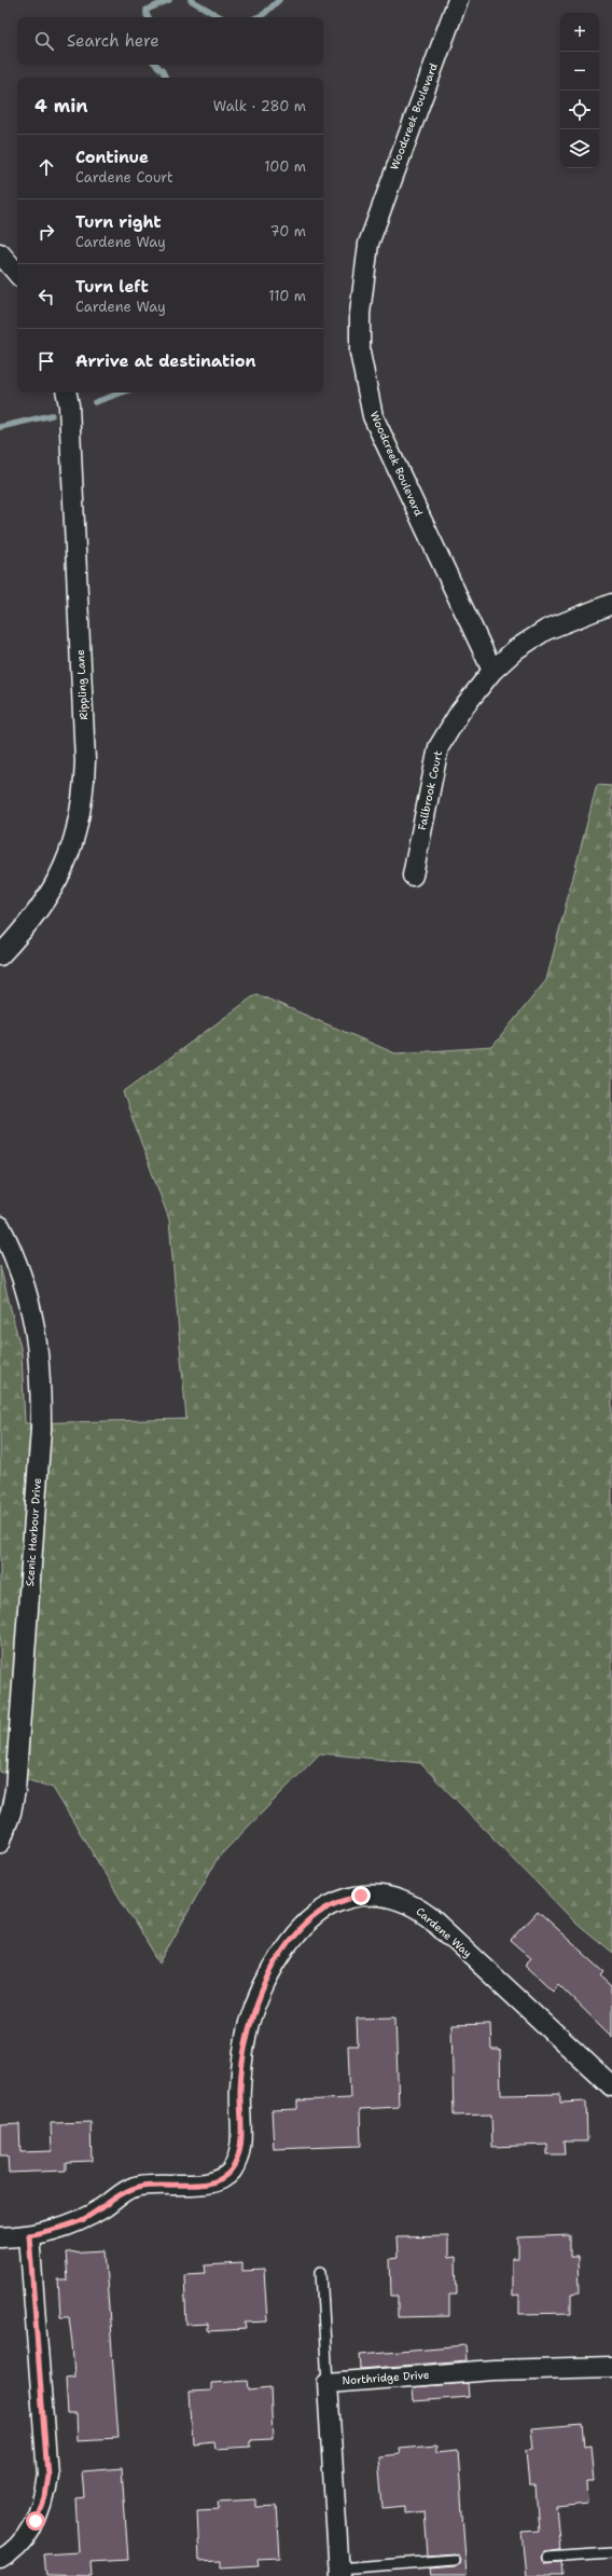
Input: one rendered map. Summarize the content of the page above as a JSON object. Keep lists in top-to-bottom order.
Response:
{
  "streets": {
    "street": [
      "Woodcreek Boulevard",
      "Rippling Lane",
      "Fallbrook Court",
      "Scenic Harbour Drive",
      "Cardene Way",
      "Northridge Drive"
    ]
  },
  "crossings": [
    ["Woodcreek Boulevard", "Fallbrook Court"]
  ],
  "page": {
    "map_buttons": ["+", "−"],
    "search": "Search here",
    "heading": ["4 min", "Walk · 280 m"],
    "list": [
      ["Continue", "Cardene Court", "100 m"],
      ["Turn right", "Cardene Way", "70 m"],
      ["Turn left", "Cardene Way", "110 m"],
      "Arrive at destination"
    ]
  }
}
